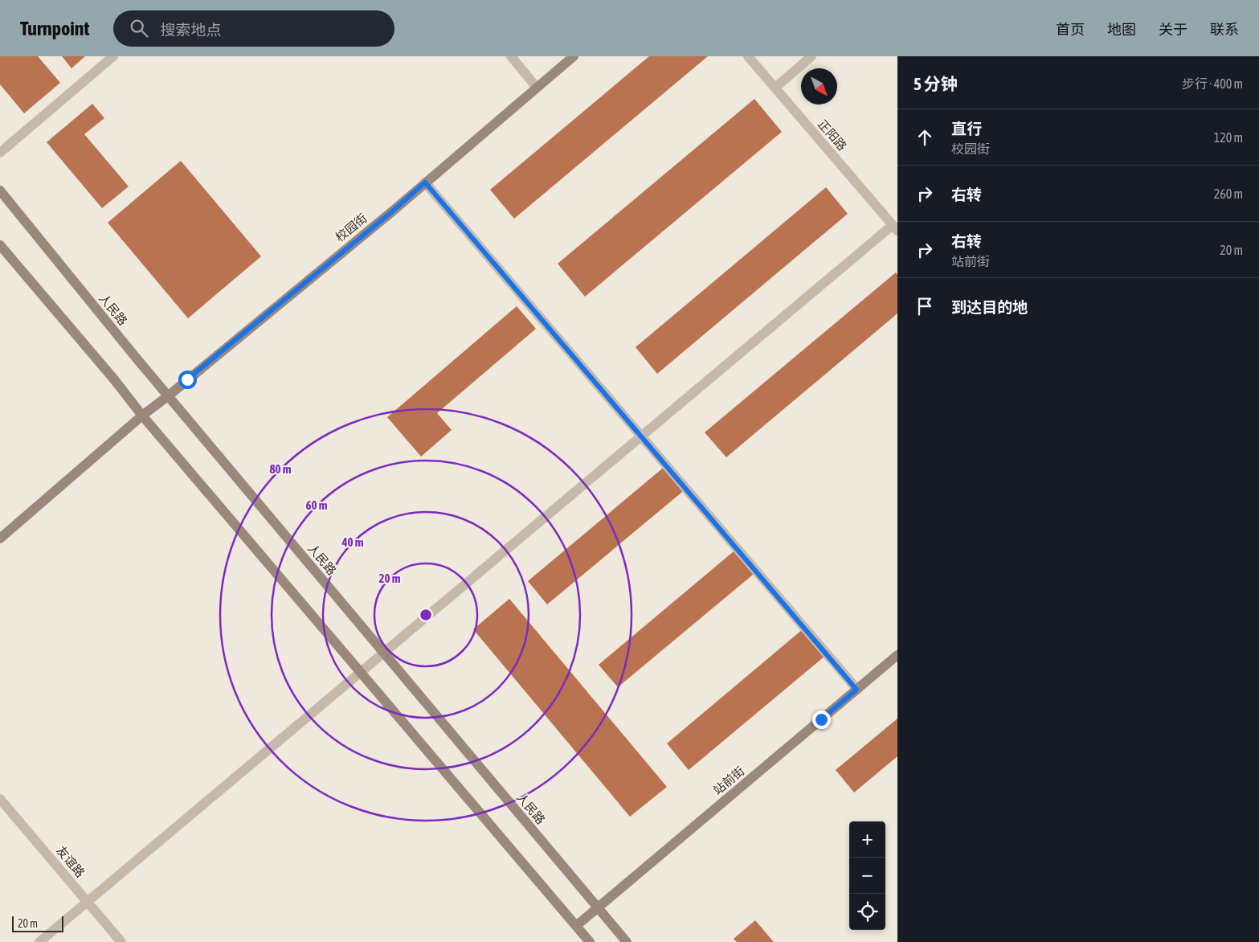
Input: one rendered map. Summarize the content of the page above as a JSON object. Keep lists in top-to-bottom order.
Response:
{
  "streets": {
    "main road": ["校园街", "人民路", "站前街"],
    "street": ["正阳路", "友谊路"]
  },
  "crossings": [
    ["校园街", "人民路"],
    ["人民路", "站前街"]
  ],
  "scale_bar": "20 m",
  "north": "bottom right",
  "page": {
    "header": "Turnpoint",
    "search": "搜索地点",
    "nav": [
      "首页",
      "地图",
      "关于",
      "联系"
    ],
    "heading": ["5 分钟", "步行 · 400 m"],
    "list": [
      ["直行", "校园街", "120 m"],
      ["右转", "260 m"],
      ["右转", "站前街", "20 m"],
      "到达目的地"
    ],
    "map_buttons": ["+", "−"],
    "scale": "20 m"
  },
  "rings": [
    "80 m",
    "60 m",
    "40 m",
    "20 m"
  ]
}
